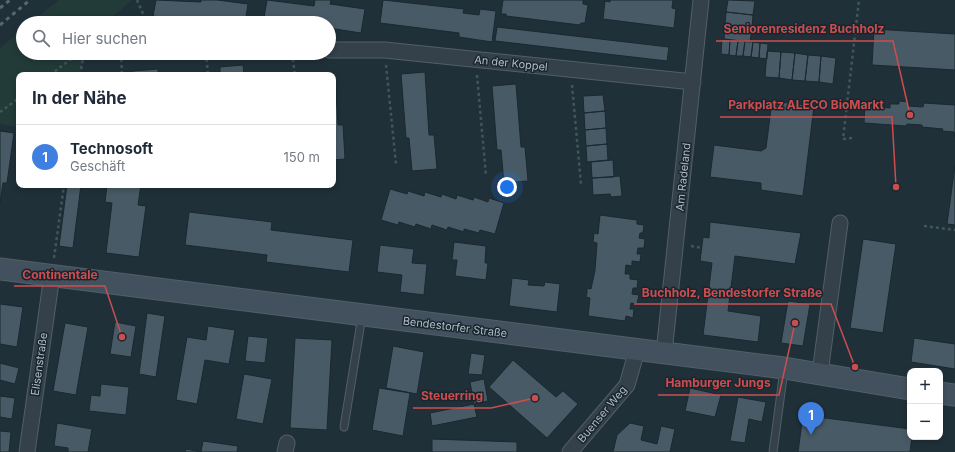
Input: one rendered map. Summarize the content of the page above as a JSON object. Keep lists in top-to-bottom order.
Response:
{
  "streets": {
    "street": [
      "An der Koppel",
      "Am Radeland",
      "Bendestorfer Straße",
      "Elisenstraße",
      "Buenser Weg"
    ]
  },
  "crossings": [
    ["An der Koppel", "Am Radeland"],
    ["Am Radeland", "Bendestorfer Straße"],
    ["Bendestorfer Straße", "Elisenstraße"],
    ["Bendestorfer Straße", "Buenser Weg"]
  ],
  "places": [
    "Seniorenresidenz Buchholz",
    "Parkplatz ALECO BioMarkt",
    "Hamburger Jungs",
    "Continentale",
    "Buchholz, Bendestorfer Straße",
    "Steuerring"
  ],
  "page": {
    "search": "Hier suchen",
    "heading": "In der Nähe",
    "list": [
      {
        "mark": "1",
        "name": "Technosoft",
        "note": "Geschäft",
        "value": "150 m"
      }
    ],
    "map_buttons": ["+", "−"],
    "pins": "1"
  }
}
